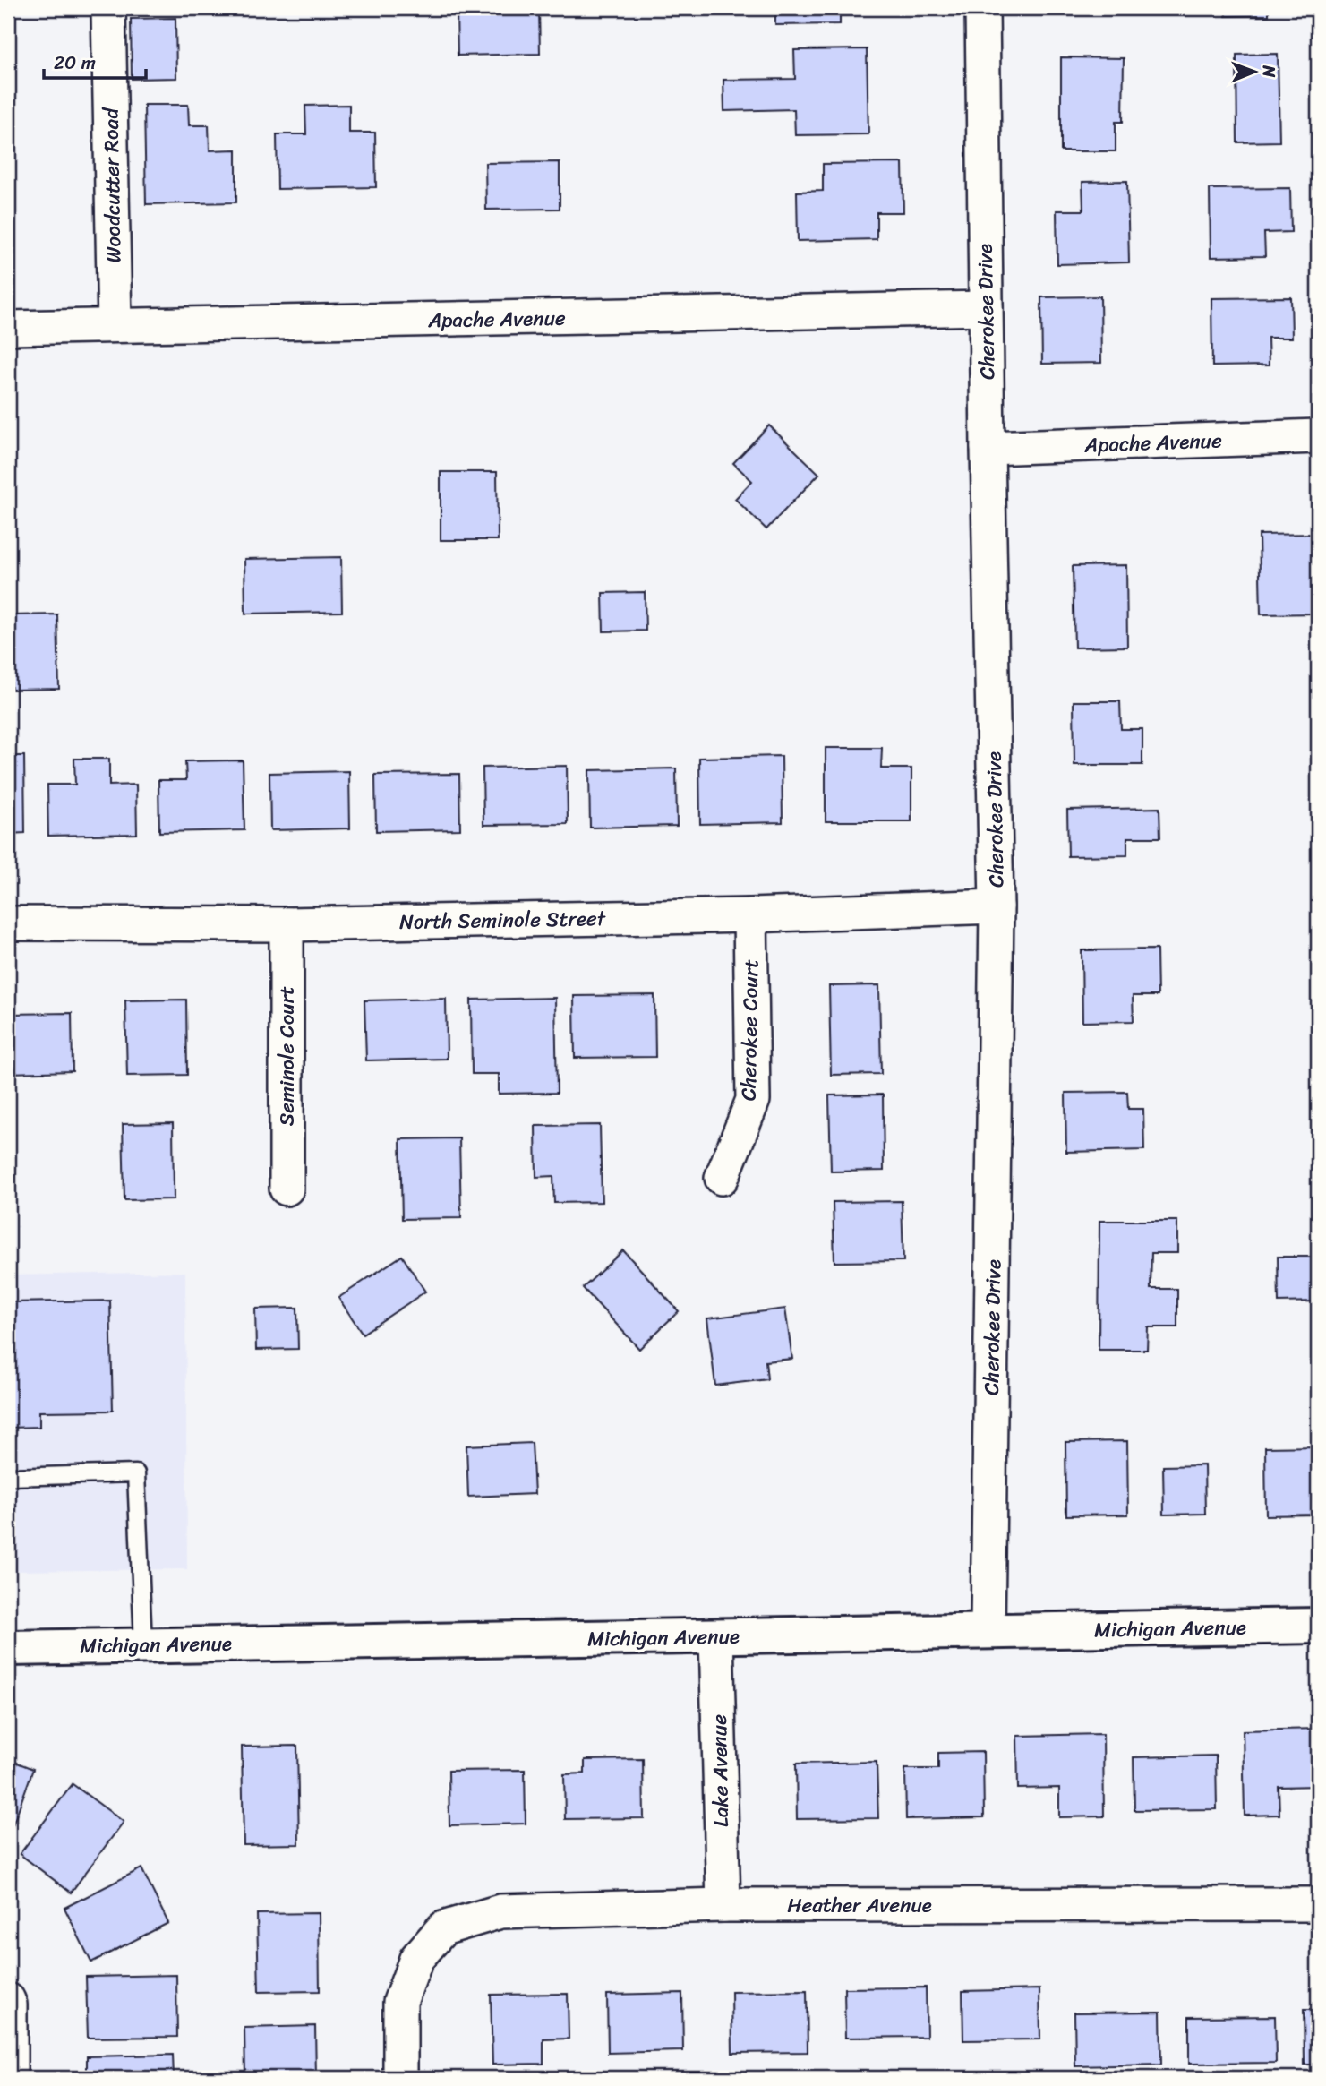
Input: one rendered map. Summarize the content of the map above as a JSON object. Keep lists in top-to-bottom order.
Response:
{
  "streets": {
    "main road": ["Michigan Avenue"],
    "street": [
      "Woodcutter Road",
      "Cherokee Drive",
      "Apache Avenue",
      "North Seminole Street",
      "Cherokee Court",
      "Seminole Court",
      "Lake Avenue",
      "Heather Avenue"
    ]
  },
  "crossings": [
    ["Woodcutter Road", "Apache Avenue"],
    ["Cherokee Drive", "Apache Avenue"],
    ["Cherokee Drive", "North Seminole Street"],
    ["Cherokee Drive", "Michigan Avenue"],
    ["North Seminole Street", "Cherokee Court"],
    ["North Seminole Street", "Seminole Court"],
    ["Michigan Avenue", "Lake Avenue"],
    ["Lake Avenue", "Heather Avenue"]
  ],
  "scale_bar": "20 m",
  "north": "right"
}
